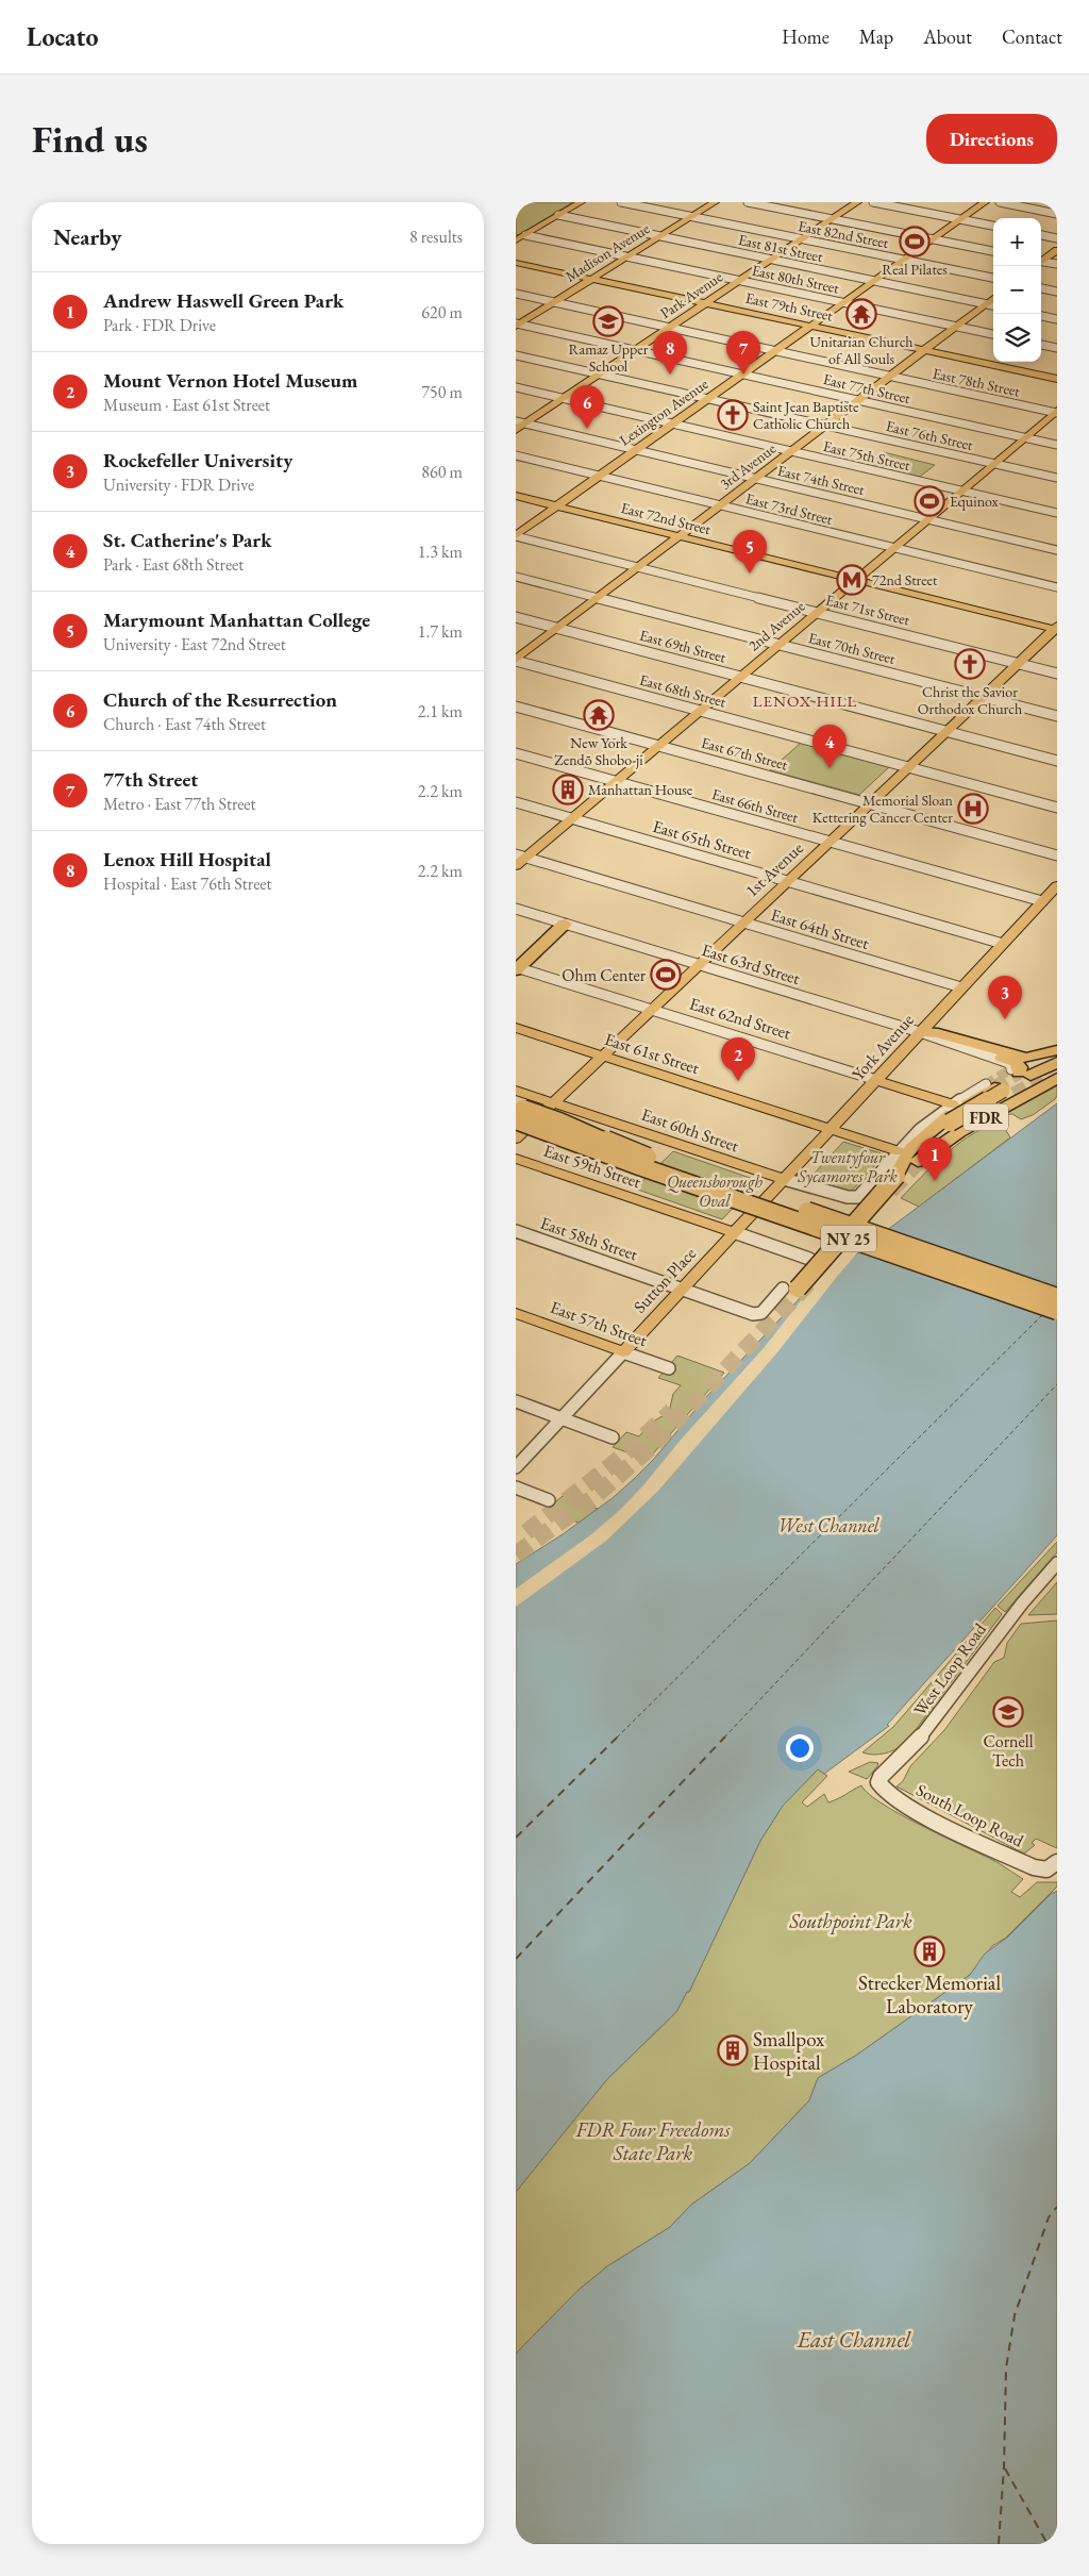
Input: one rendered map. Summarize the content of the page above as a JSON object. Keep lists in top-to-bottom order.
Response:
{
  "streets": {
    "highway": ["FDR", "NY 25"],
    "main road": [
      "Madison Avenue",
      "Park Avenue",
      "East 79th Street",
      "Lexington Avenue",
      "3rd Avenue",
      "East 72nd Street",
      "2nd Avenue",
      "1st Avenue",
      "East 62nd Street",
      "York Avenue",
      "East 61st Street",
      "East 60th Street",
      "East 59th Street",
      "Sutton Place",
      "East 57th Street"
    ],
    "street": [
      "East 82nd Street",
      "East 81st Street",
      "East 80th Street",
      "East 78th Street",
      "East 77th Street",
      "East 76th Street",
      "East 75th Street",
      "East 74th Street",
      "East 73rd Street",
      "East 71st Street",
      "East 69th Street",
      "East 70th Street",
      "East 68th Street",
      "East 67th Street",
      "East 66th Street",
      "East 65th Street",
      "East 64th Street",
      "East 63rd Street",
      "East 58th Street",
      "West Loop Road",
      "South Loop Road"
    ]
  },
  "crossings": [
    ["East 82nd Street", "Madison Avenue"],
    ["East 82nd Street", "Park Avenue"],
    ["East 82nd Street", "Lexington Avenue"],
    ["East 81st Street", "Madison Avenue"],
    ["East 81st Street", "Park Avenue"],
    ["East 81st Street", "Lexington Avenue"],
    ["East 81st Street", "3rd Avenue"],
    ["Madison Avenue", "East 80th Street"],
    ["Madison Avenue", "East 79th Street"],
    ["Madison Avenue", "East 78th Street"],
    ["Madison Avenue", "East 77th Street"],
    ["East 80th Street", "Park Avenue"],
    ["East 80th Street", "Lexington Avenue"],
    ["East 80th Street", "3rd Avenue"],
    ["Park Avenue", "East 79th Street"],
    ["Park Avenue", "East 78th Street"],
    ["Park Avenue", "East 77th Street"],
    ["Park Avenue", "East 76th Street"],
    ["Park Avenue", "East 75th Street"],
    ["Park Avenue", "East 74th Street"],
    ["East 79th Street", "Lexington Avenue"],
    ["East 79th Street", "3rd Avenue"],
    ["East 78th Street", "Lexington Avenue"],
    ["East 78th Street", "3rd Avenue"],
    ["East 78th Street", "2nd Avenue"],
    ["East 77th Street", "Lexington Avenue"],
    ["East 77th Street", "3rd Avenue"],
    ["East 77th Street", "2nd Avenue"],
    ["Lexington Avenue", "East 76th Street"],
    ["Lexington Avenue", "East 75th Street"],
    ["Lexington Avenue", "East 74th Street"],
    ["Lexington Avenue", "East 73rd Street"],
    ["Lexington Avenue", "East 72nd Street"],
    ["Lexington Avenue", "East 71st Street"],
    ["East 76th Street", "3rd Avenue"],
    ["East 76th Street", "2nd Avenue"],
    ["East 75th Street", "3rd Avenue"],
    ["East 75th Street", "2nd Avenue"],
    ["3rd Avenue", "East 74th Street"],
    ["3rd Avenue", "East 73rd Street"],
    ["3rd Avenue", "East 72nd Street"],
    ["3rd Avenue", "East 71st Street"],
    ["3rd Avenue", "East 69th Street"],
    ["3rd Avenue", "East 70th Street"],
    ["3rd Avenue", "East 68th Street"],
    ["East 74th Street", "2nd Avenue"],
    ["East 73rd Street", "2nd Avenue"],
    ["East 72nd Street", "2nd Avenue"],
    ["East 72nd Street", "1st Avenue"],
    ["East 71st Street", "2nd Avenue"],
    ["East 71st Street", "1st Avenue"],
    ["2nd Avenue", "East 69th Street"],
    ["2nd Avenue", "East 70th Street"],
    ["2nd Avenue", "East 68th Street"],
    ["2nd Avenue", "East 67th Street"],
    ["2nd Avenue", "East 66th Street"],
    ["2nd Avenue", "East 65th Street"],
    ["2nd Avenue", "East 64th Street"],
    ["East 69th Street", "1st Avenue"],
    ["East 70th Street", "1st Avenue"],
    ["East 68th Street", "1st Avenue"],
    ["East 67th Street", "1st Avenue"],
    ["East 66th Street", "1st Avenue"],
    ["East 66th Street", "York Avenue"],
    ["East 65th Street", "1st Avenue"],
    ["East 65th Street", "York Avenue"],
    ["1st Avenue", "East 64th Street"],
    ["1st Avenue", "East 63rd Street"],
    ["1st Avenue", "East 62nd Street"],
    ["1st Avenue", "East 61st Street"],
    ["1st Avenue", "East 60th Street"],
    ["East 64th Street", "York Avenue"],
    ["East 63rd Street", "York Avenue"],
    ["East 62nd Street", "York Avenue"],
    ["East 62nd Street", "FDR"],
    ["York Avenue", "East 61st Street"],
    ["York Avenue", "East 60th Street"],
    ["York Avenue", "East 59th Street"],
    ["York Avenue", "Sutton Place"],
    ["East 61st Street", "FDR"],
    ["East 61st Street", "East 60th Street"],
    ["FDR", "East 60th Street"],
    ["FDR", "East 58th Street"],
    ["East 59th Street", "Sutton Place"],
    ["East 58th Street", "Sutton Place"],
    ["Sutton Place", "East 57th Street"],
    ["West Loop Road", "South Loop Road"]
  ],
  "districts": ["LENOX HILL"],
  "water": ["West Channel", "East Channel"],
  "parks": [
    "Twentyfour Sycamores Park",
    "Queensborough Oval",
    "Southpoint Park",
    "FDR Four Freedoms State Park"
  ],
  "places": {
    "sports": ["Real Pilates", "Equinox", "Ohm Center"],
    "temple": ["Unitarian Church of All Souls", "New York Zendō Shobo-ji"],
    "school or university": ["Ramaz Upper School", "Cornell Tech"],
    "church": ["Saint Jean Baptiste Catholic Church", "Christ the Savior Orthodox Church"],
    "metro station": ["72nd Street"],
    "building": ["Manhattan House", "Strecker Memorial Laboratory", "Smallpox Hospital"],
    "hospital": ["Memorial Sloan Kettering Cancer Center"]
  },
  "page": {
    "header": "Locato",
    "nav": [
      "Home",
      "Map",
      "About",
      "Contact"
    ],
    "buttons": "Directions",
    "title": "Find us",
    "heading": ["Nearby", "8 results"],
    "map_buttons": ["+", "−"],
    "list": [
      {
        "mark": "1",
        "name": "Andrew Haswell Green Park",
        "note": "Park · FDR Drive",
        "value": "620 m"
      },
      {
        "mark": "2",
        "name": "Mount Vernon Hotel Museum",
        "note": "Museum · East 61st Street",
        "value": "750 m"
      },
      {
        "mark": "3",
        "name": "Rockefeller University",
        "note": "University · FDR Drive",
        "value": "860 m"
      },
      {
        "mark": "4",
        "name": "St. Catherine's Park",
        "note": "Park · East 68th Street",
        "value": "1.3 km"
      },
      {
        "mark": "5",
        "name": "Marymount Manhattan College",
        "note": "University · East 72nd Street",
        "value": "1.7 km"
      },
      {
        "mark": "6",
        "name": "Church of the Resurrection",
        "note": "Church · East 74th Street",
        "value": "2.1 km"
      },
      {
        "mark": "7",
        "name": "77th Street",
        "note": "Metro · East 77th Street",
        "value": "2.2 km"
      },
      {
        "mark": "8",
        "name": "Lenox Hill Hospital",
        "note": "Hospital · East 76th Street",
        "value": "2.2 km"
      }
    ],
    "pins": [
      "7",
      "8",
      "6",
      "5",
      "4",
      "3",
      "2",
      "1"
    ]
  }
}
